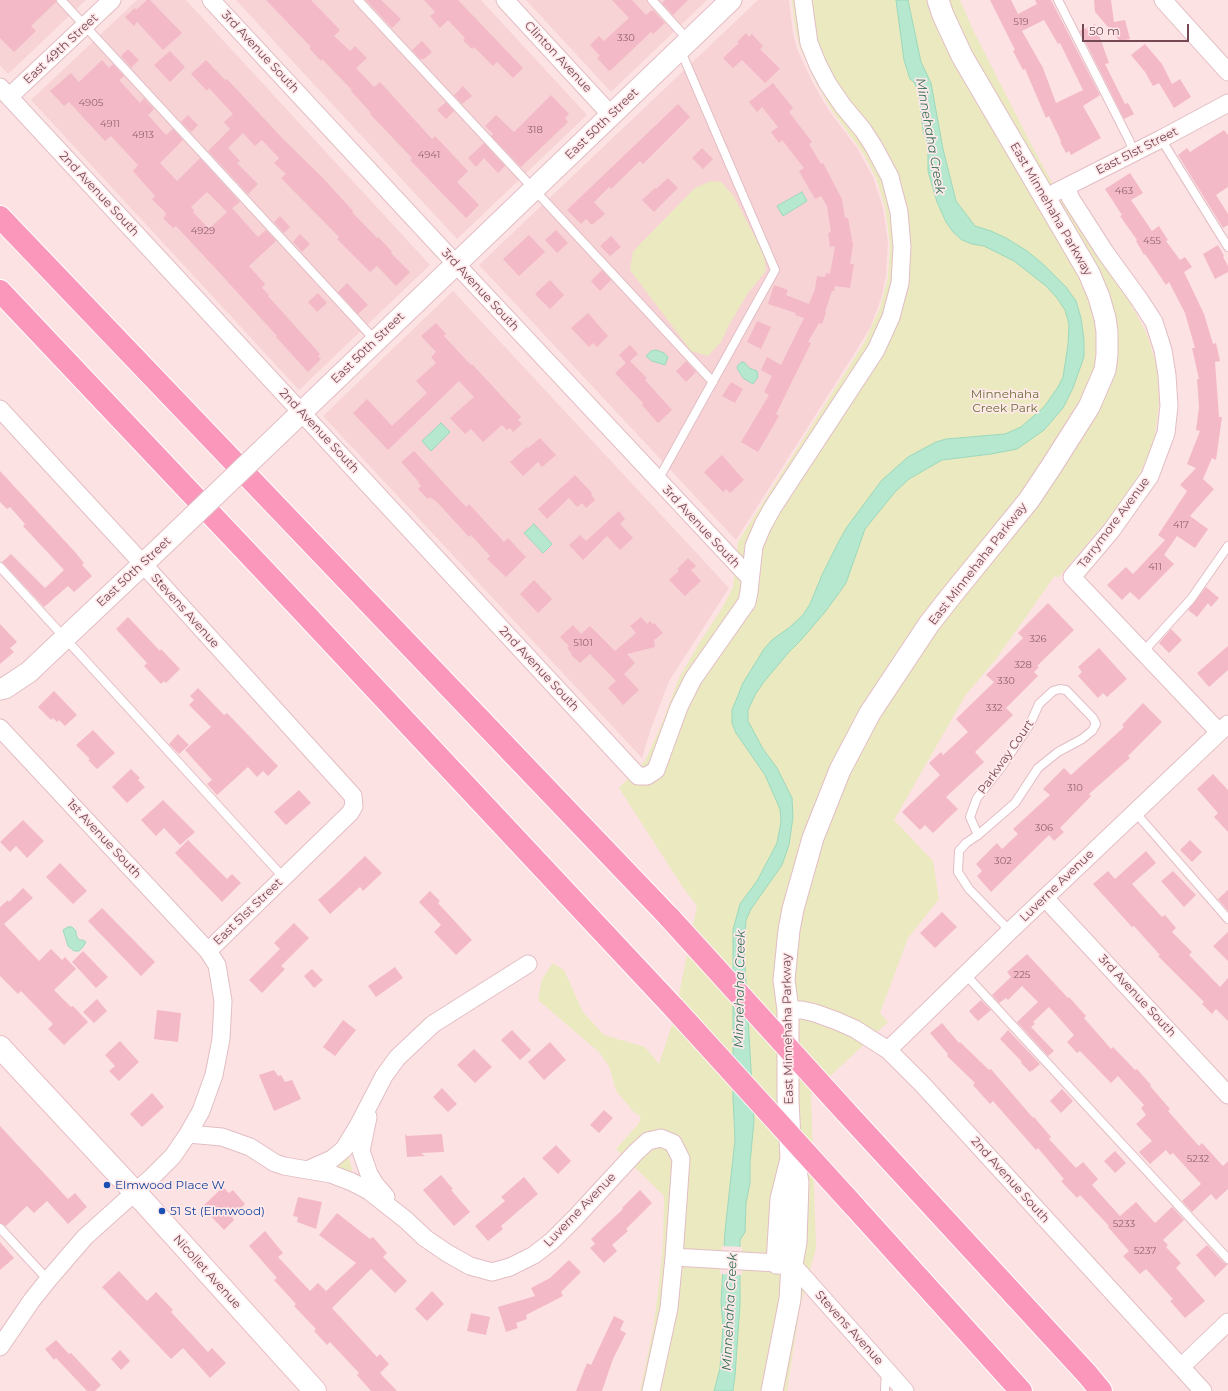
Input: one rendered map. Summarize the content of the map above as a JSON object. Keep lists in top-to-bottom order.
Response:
{
  "streets": {
    "main road": ["Nicollet Avenue"],
    "street": [
      "East 49th Street",
      "3rd Avenue South",
      "Clinton Avenue",
      "East 50th Street",
      "East 51st Street",
      "2nd Avenue South",
      "East Minnehaha Parkway",
      "Tarrymore Avenue",
      "Stevens Avenue",
      "1st Avenue South",
      "Luverne Avenue"
    ],
    "lane": ["Parkway Court"]
  },
  "crossings": [
    ["East 49th Street", "2nd Avenue South"],
    ["3rd Avenue South", "East 50th Street"],
    ["3rd Avenue South", "2nd Avenue South"],
    ["3rd Avenue South", "Luverne Avenue"],
    ["Clinton Avenue", "East 50th Street"],
    ["East 50th Street", "2nd Avenue South"],
    ["East 50th Street", "Stevens Avenue"],
    ["East 51st Street", "East Minnehaha Parkway"],
    ["East 51st Street", "Tarrymore Avenue"],
    ["East 51st Street", "Stevens Avenue"],
    ["East 51st Street", "1st Avenue South"],
    ["East 51st Street", "Luverne Avenue"],
    ["East 51st Street", "Nicollet Avenue"],
    ["2nd Avenue South", "East Minnehaha Parkway"],
    ["2nd Avenue South", "Luverne Avenue"],
    ["East Minnehaha Parkway", "Stevens Avenue"],
    ["Tarrymore Avenue", "Luverne Avenue"],
    ["Parkway Court", "Luverne Avenue"]
  ],
  "water": ["Minnehaha Creek"],
  "parks": ["Minnehaha Creek Park"],
  "places": ["Elmwood Place W", "51 St (Elmwood)"],
  "house_numbers": [
    "519",
    "330",
    "4905",
    "4911",
    "318",
    "4913",
    "4941",
    "463",
    "4929",
    "455",
    "417",
    "411",
    "326",
    "5101",
    "328",
    "330",
    "332",
    "310",
    "306",
    "302",
    "225",
    "5232",
    "5233",
    "5237"
  ],
  "scale_bar": "50 m"
}
